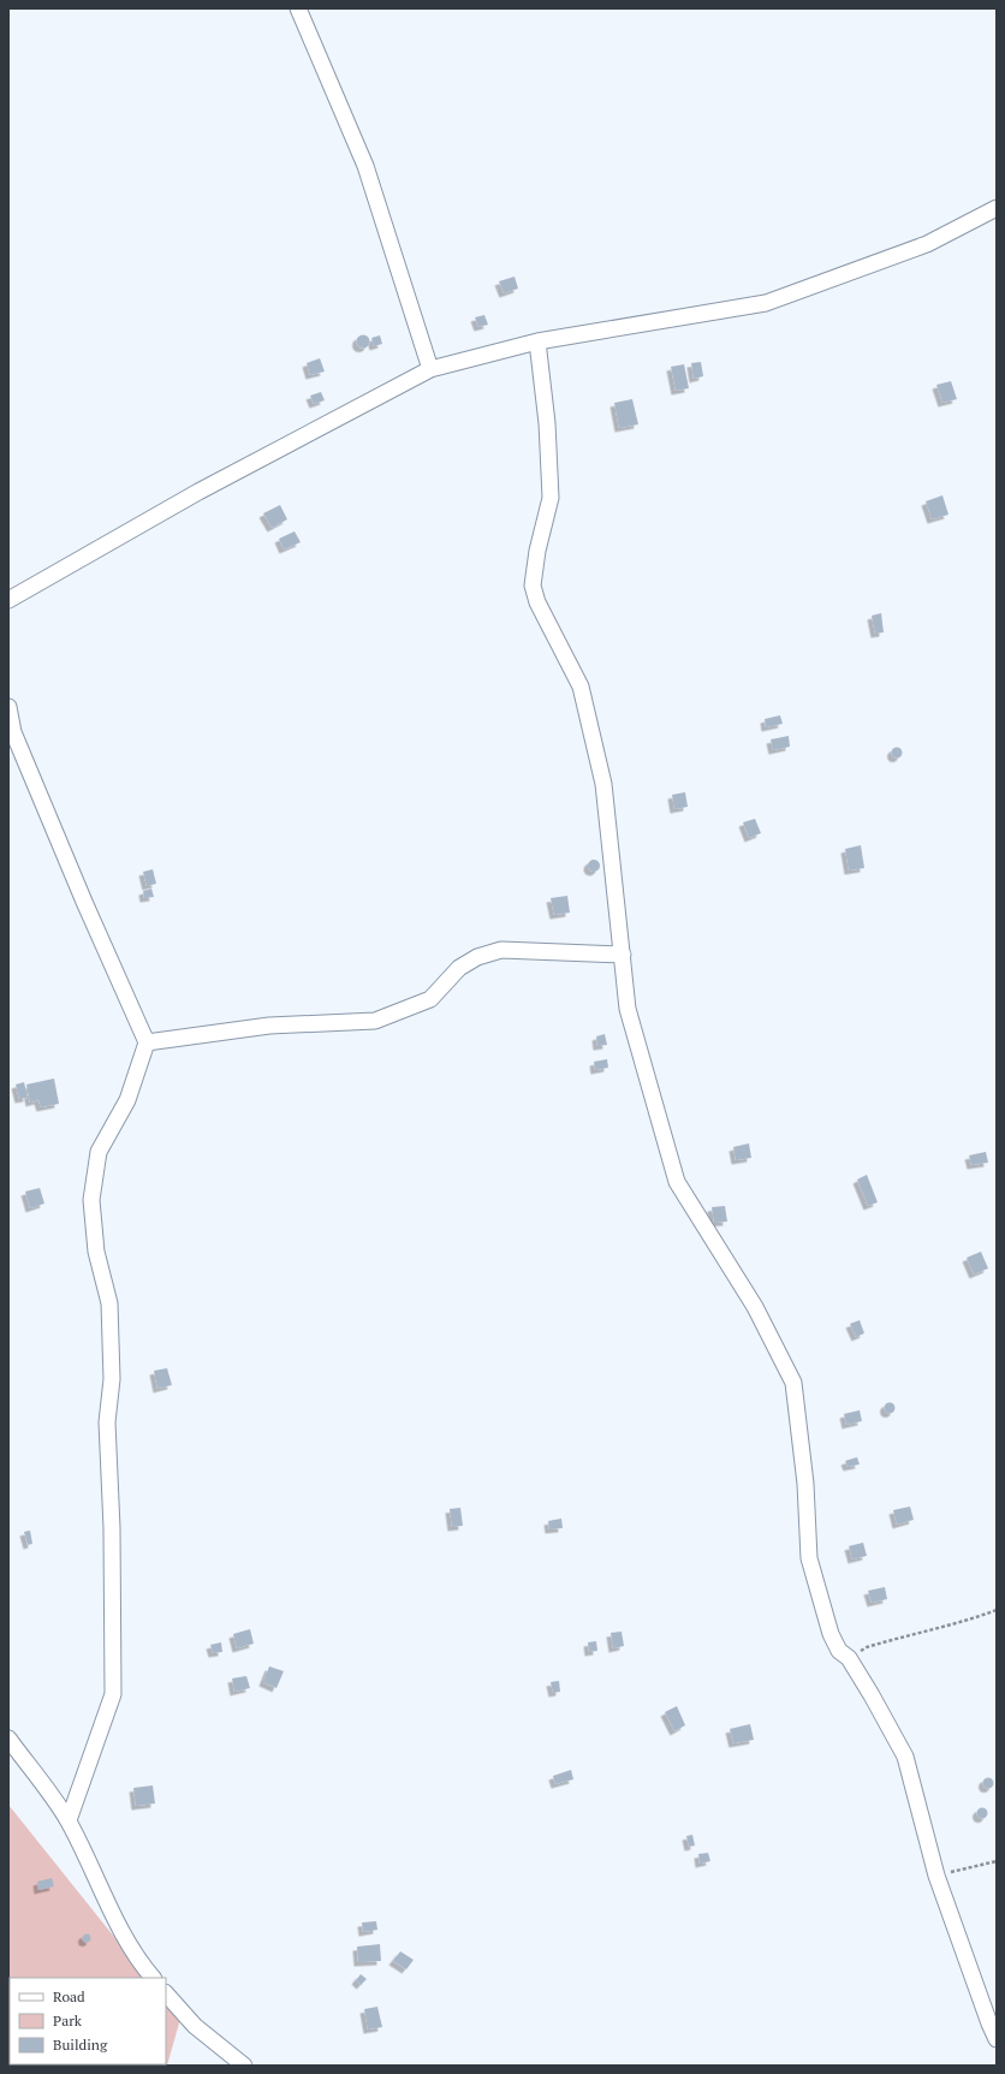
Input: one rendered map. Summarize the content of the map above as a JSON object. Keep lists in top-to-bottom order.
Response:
{
  "legend": ["Road", "Park", "Building"]
}
